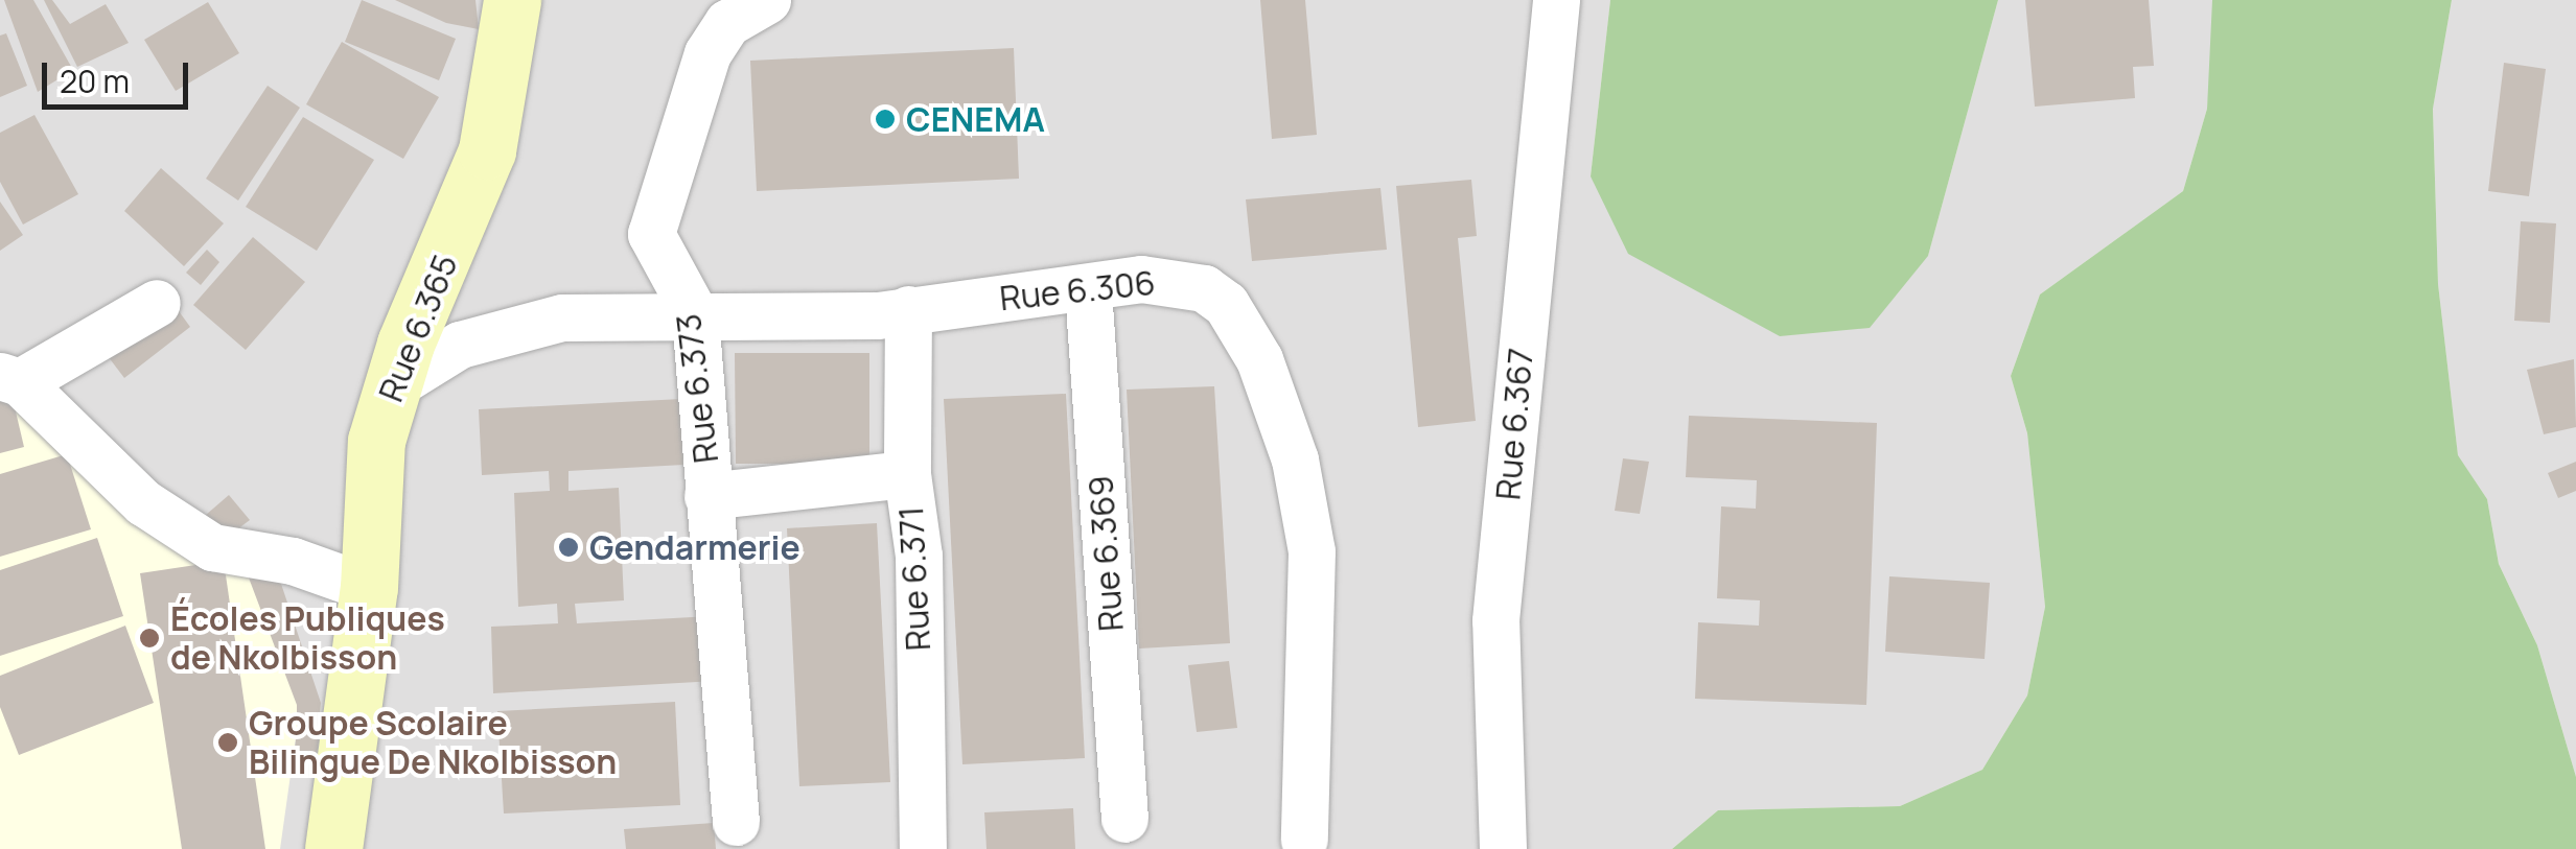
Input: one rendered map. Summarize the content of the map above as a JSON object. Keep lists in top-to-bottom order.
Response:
{
  "streets": {
    "street": [
      "Rue 6.306",
      "Rue 6.365",
      "Rue 6.373",
      "Rue 6.367",
      "Rue 6.369",
      "Rue 6.371"
    ]
  },
  "crossings": [
    ["Rue 6.306", "Rue 6.365"],
    ["Rue 6.306", "Rue 6.373"],
    ["Rue 6.306", "Rue 6.369"],
    ["Rue 6.306", "Rue 6.371"]
  ],
  "places": [
    "CENEMA",
    "Gendarmerie",
    "Écoles Publiques de Nkolbisson",
    "Groupe Scolaire Bilingue De Nkolbisson"
  ],
  "scale_bar": "20 m"
}
